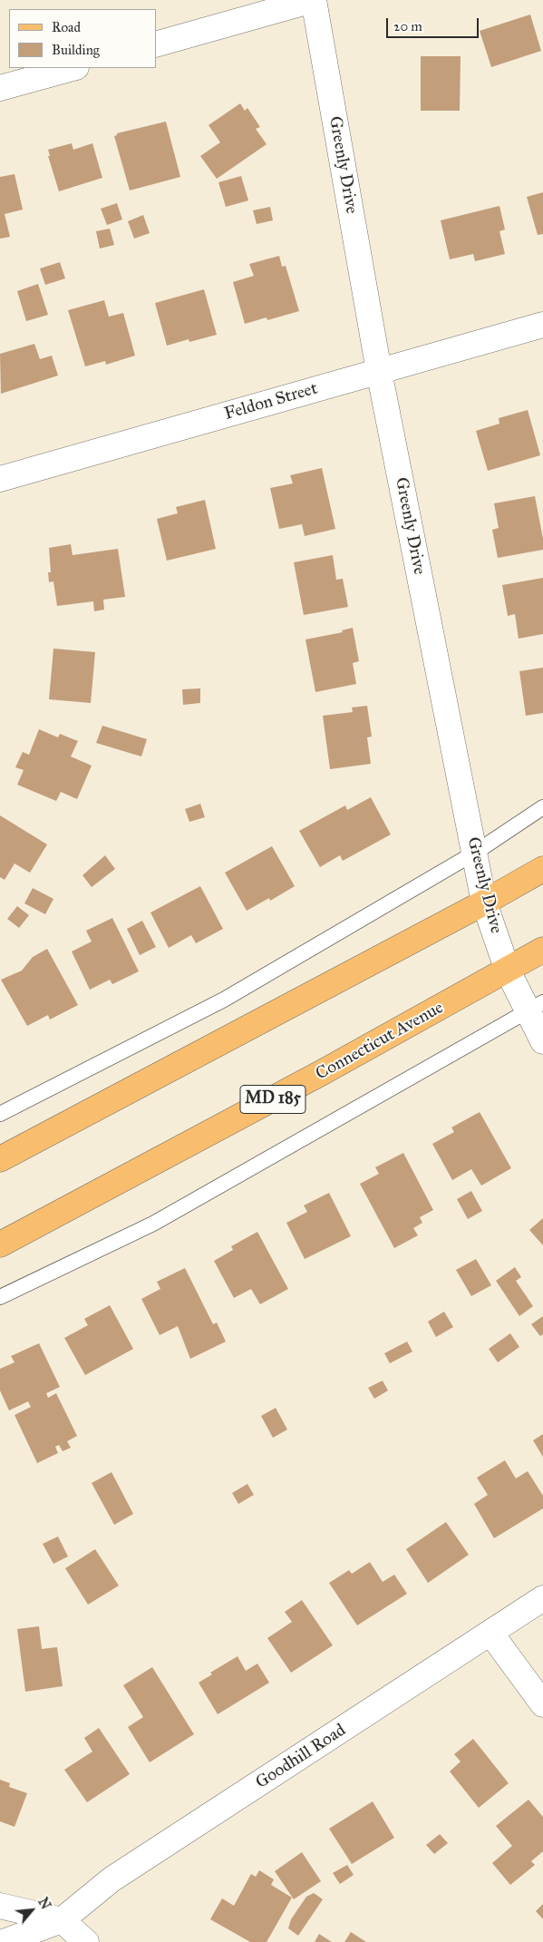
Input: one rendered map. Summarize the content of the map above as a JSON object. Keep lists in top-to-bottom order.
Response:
{
  "streets": {
    "main road": ["Connecticut Avenue", "MD 185"],
    "street": ["Greenly Drive", "Feldon Street", "Goodhill Road"]
  },
  "crossings": [
    ["Greenly Drive", "Feldon Street"],
    ["Greenly Drive", "Connecticut Avenue"]
  ],
  "legend": ["Road", "Building"],
  "scale_bar": "20 m",
  "north": "top right"
}
